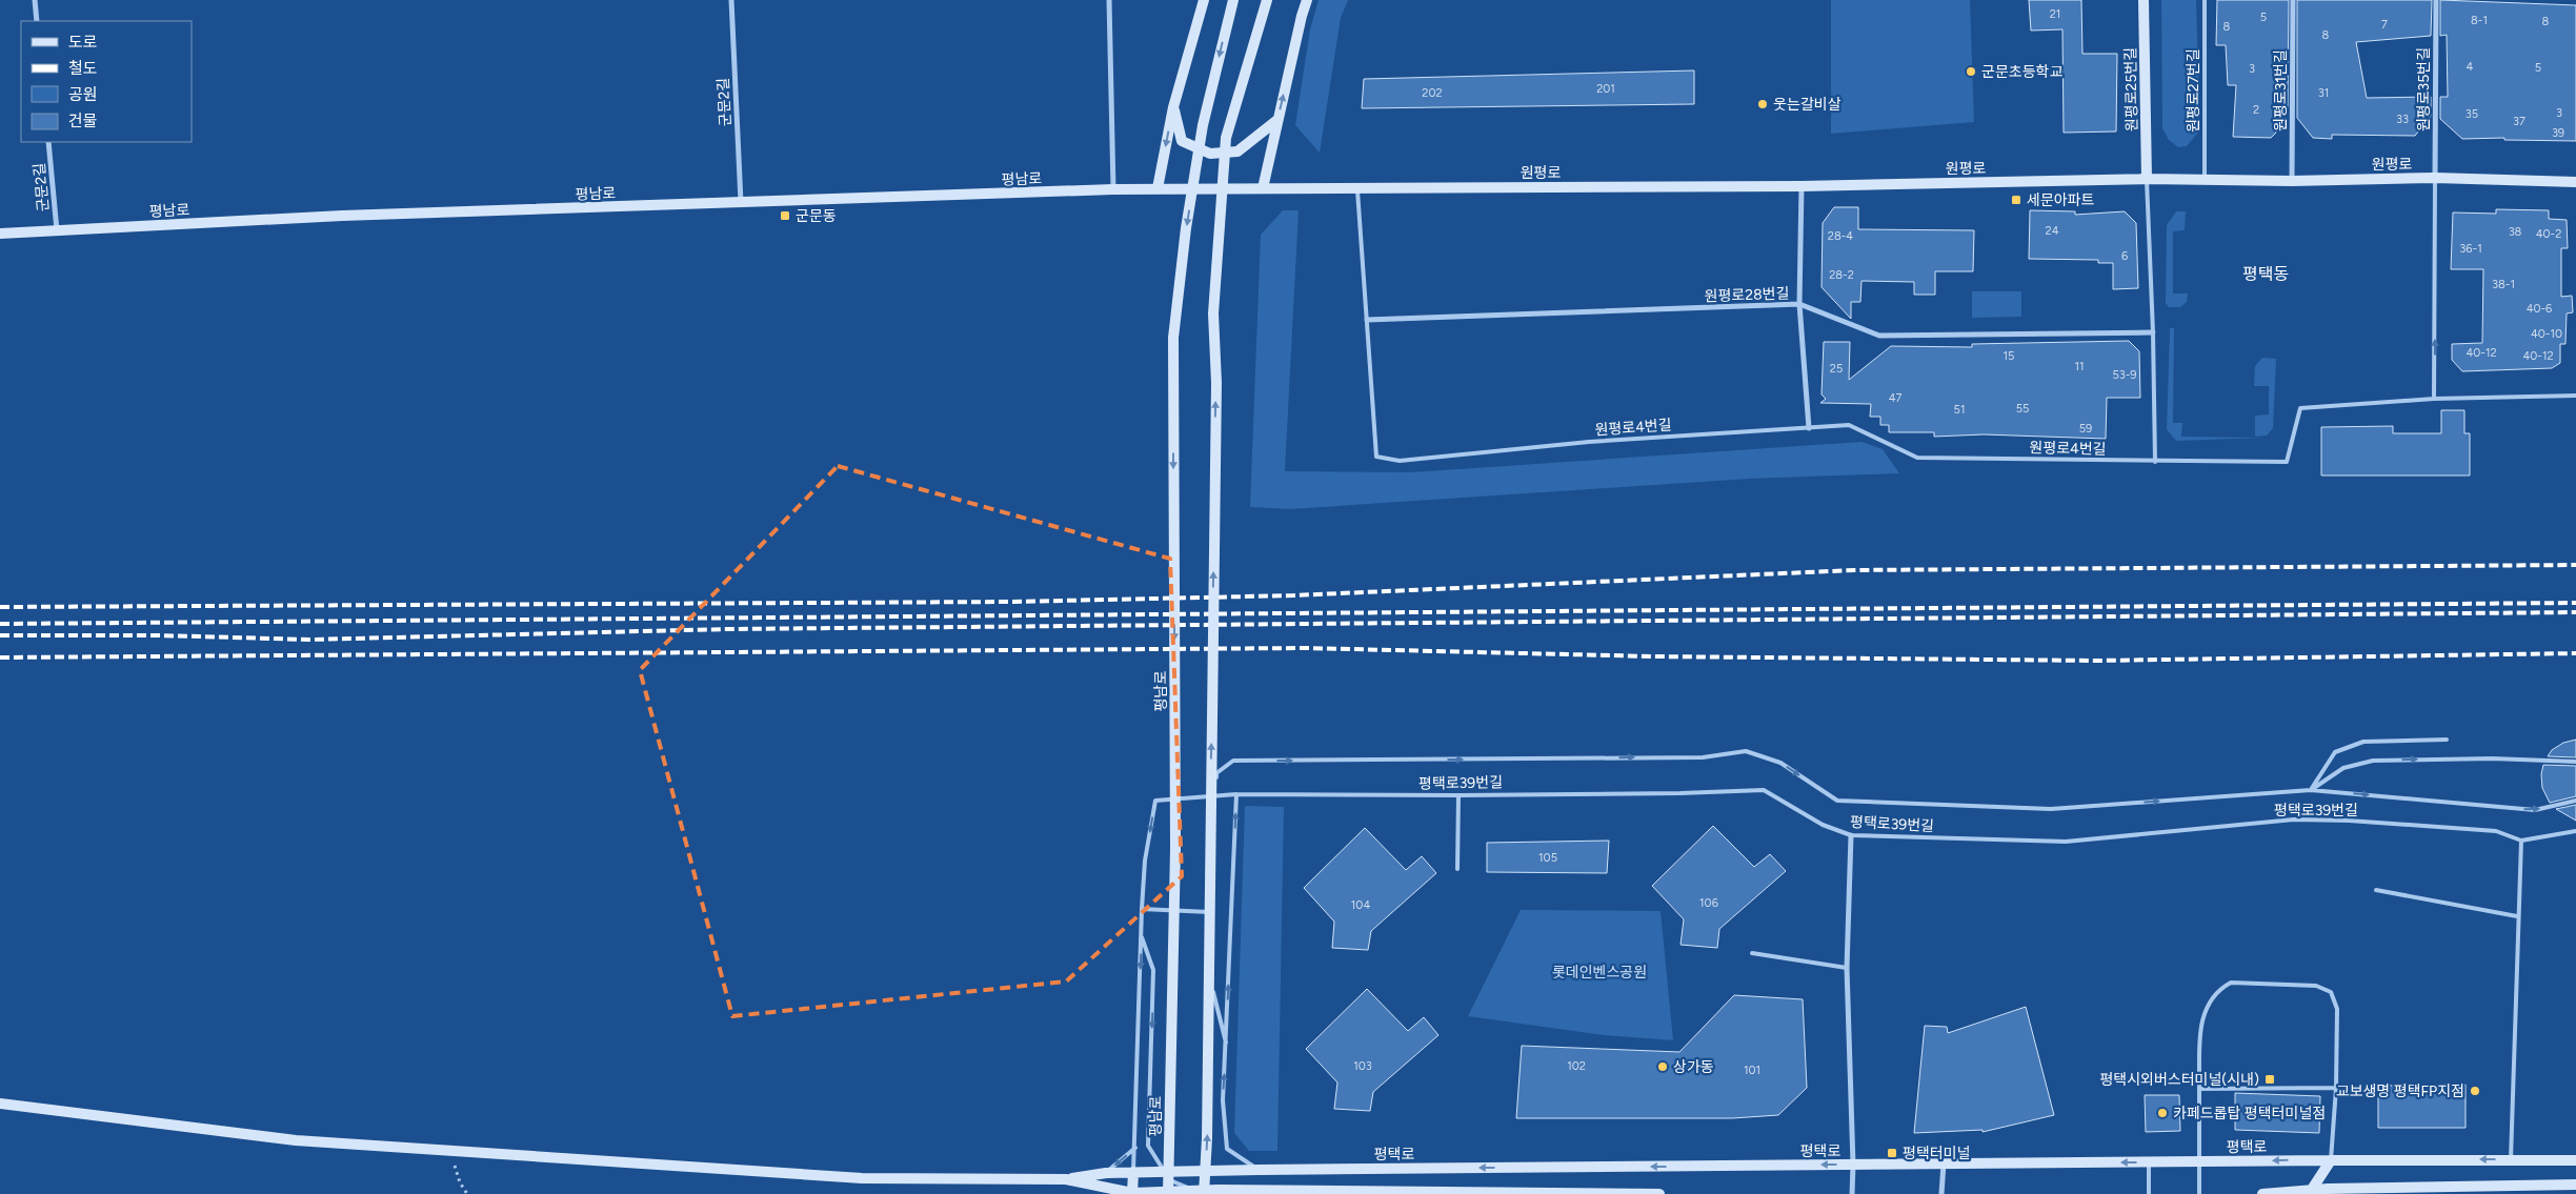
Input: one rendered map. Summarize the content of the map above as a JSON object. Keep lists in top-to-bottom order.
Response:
{
  "streets": {
    "main road": [
      "원평로25번길",
      "원평로",
      "평남로",
      "평택로"
    ],
    "street": [
      "원평로35번길",
      "원평로31번길",
      "군문2길",
      "원평로28번길"
    ],
    "lane": ["원평로27번길", "원평로4번길", "평택로39번길"]
  },
  "crossings": [
    ["원평로25번길", "원평로"],
    ["원평로35번길", "원평로"],
    ["원평로27번길", "원평로"],
    ["원평로31번길", "원평로"],
    ["군문2길", "평남로"],
    ["원평로", "평남로"],
    ["원평로", "원평로4번길"],
    ["평남로", "원평로4번길"],
    ["원평로28번길", "원평로4번길"]
  ],
  "districts": ["평택동"],
  "parks": ["롯데인벤스공원"],
  "places": {
    "other": [
      "군문초등학교",
      "웃는갈비살",
      "상가동",
      "교보생명 평택FP지점",
      "카페드롭탑 평택터미널점"
    ],
    "transit": [
      "세문아파트",
      "군문동",
      "평택시외버스터미널(시내)",
      "평택터미널"
    ]
  },
  "house_numbers": [
    "21",
    "5",
    "8-1",
    "8",
    "7",
    "8",
    "8",
    "4",
    "5",
    "3",
    "201",
    "202",
    "31",
    "2",
    "3",
    "35",
    "33",
    "37",
    "39",
    "24",
    "38",
    "40-2",
    "28-4",
    "36-1",
    "6",
    "28-2",
    "38-1",
    "40-6",
    "40-10",
    "40-12",
    "15",
    "40-12",
    "11",
    "25",
    "53-9",
    "47",
    "55",
    "51",
    "59",
    "105",
    "106",
    "104",
    "103",
    "102",
    "101"
  ],
  "legend": [
    "도로",
    "철도",
    "공원",
    "건물"
  ]
}
